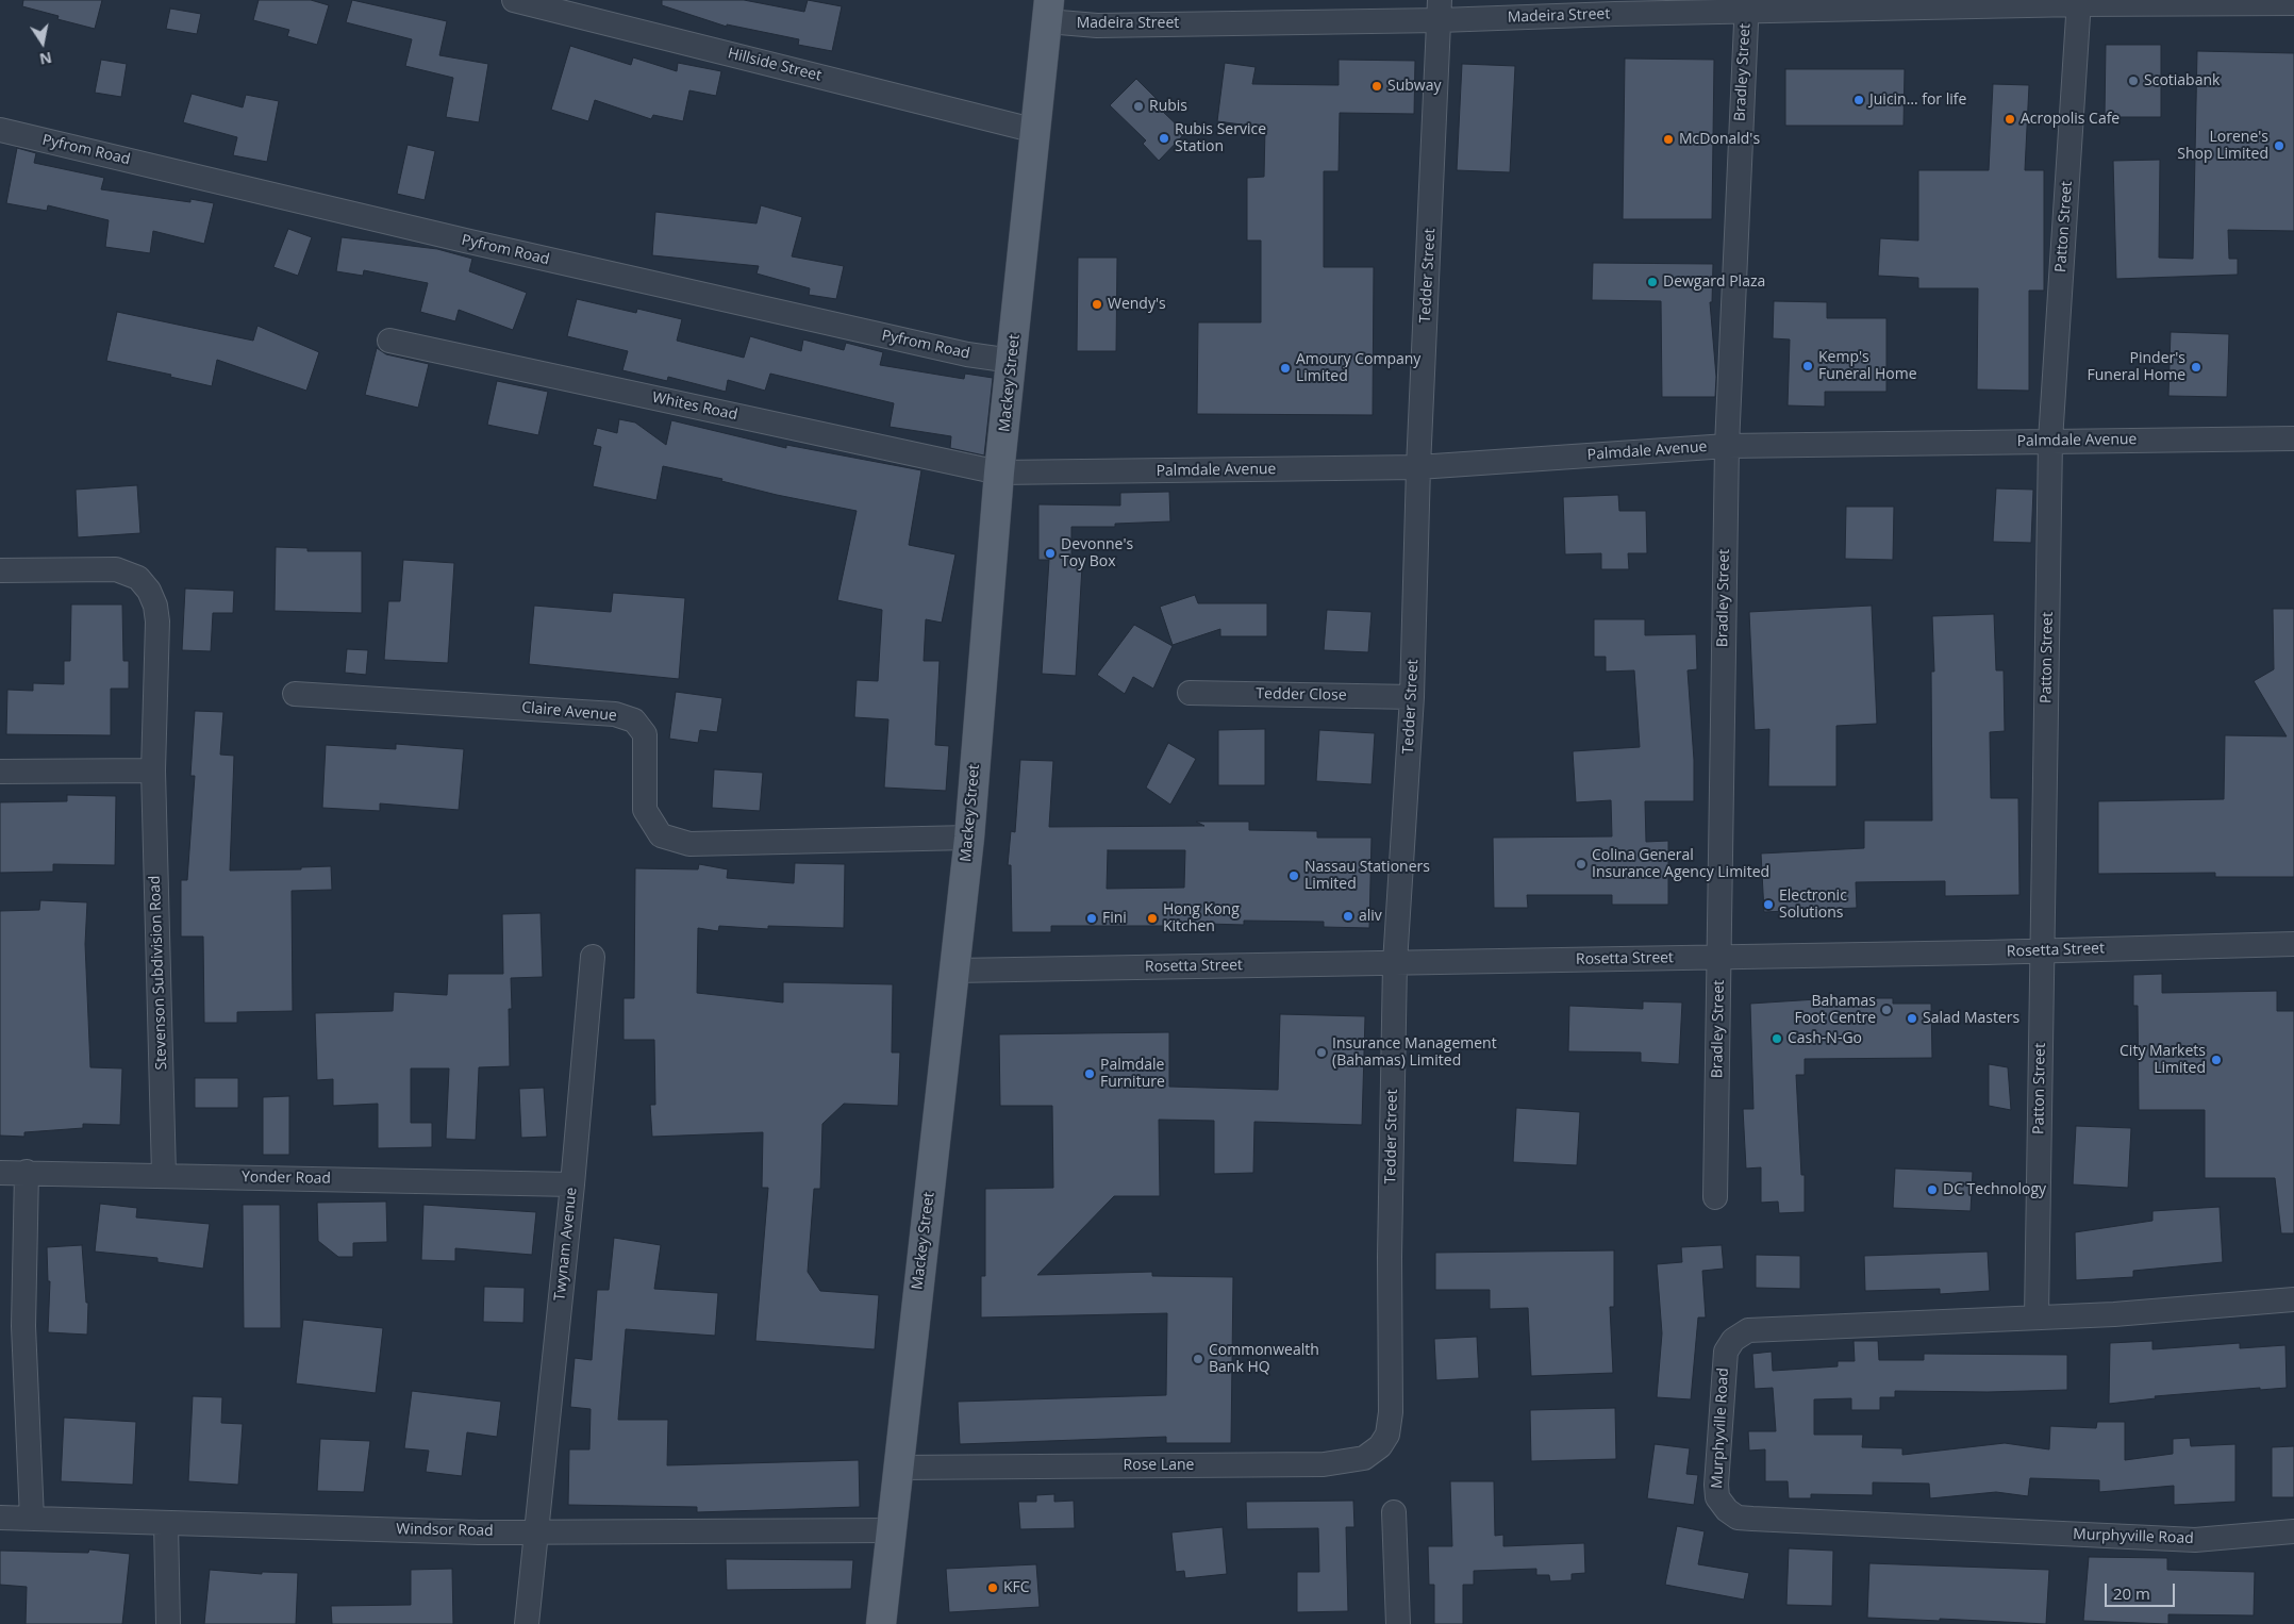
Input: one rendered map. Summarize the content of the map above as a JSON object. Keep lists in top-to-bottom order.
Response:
{
  "streets": {
    "main road": ["Mackey Street"],
    "street": [
      "Madeira Street",
      "Hillside Street",
      "Bradley Street",
      "Pyfrom Road",
      "Patton Street",
      "Tedder Street",
      "Whites Road",
      "Palmdale Avenue",
      "Tedder Close",
      "Claire Avenue",
      "Rosetta Street",
      "Stevenson Subdivision Road",
      "Yonder Road",
      "Twynam Avenue",
      "Murphyville Road",
      "Rose Lane",
      "Windsor Road"
    ]
  },
  "crossings": [
    ["Madeira Street", "Bradley Street"],
    ["Madeira Street", "Patton Street"],
    ["Madeira Street", "Tedder Street"],
    ["Madeira Street", "Mackey Street"],
    ["Hillside Street", "Mackey Street"],
    ["Bradley Street", "Palmdale Avenue"],
    ["Bradley Street", "Rosetta Street"],
    ["Pyfrom Road", "Mackey Street"],
    ["Patton Street", "Palmdale Avenue"],
    ["Patton Street", "Rosetta Street"],
    ["Patton Street", "Murphyville Road"],
    ["Tedder Street", "Palmdale Avenue"],
    ["Tedder Street", "Tedder Close"],
    ["Tedder Street", "Rosetta Street"],
    ["Tedder Street", "Rose Lane"],
    ["Mackey Street", "Whites Road"],
    ["Mackey Street", "Palmdale Avenue"],
    ["Mackey Street", "Claire Avenue"],
    ["Mackey Street", "Rosetta Street"],
    ["Mackey Street", "Rose Lane"],
    ["Mackey Street", "Windsor Road"],
    ["Whites Road", "Palmdale Avenue"],
    ["Stevenson Subdivision Road", "Yonder Road"],
    ["Yonder Road", "Twynam Avenue"],
    ["Twynam Avenue", "Windsor Road"]
  ],
  "places": [
    "Scotiabank",
    "Subway",
    "Juicin… for life",
    "Rubis",
    "Acropolis Cafe",
    "Rubis Service Station",
    "McDonald's",
    "Lorene's Shop Limited",
    "Dewgard Plaza",
    "Wendy's",
    "Kemp's Funeral Home",
    "Pinder's Funeral Home",
    "Amoury Company Limited",
    "Devonne's Toy Box",
    "Colina General Insurance Agency Limited",
    "Nassau Stationers Limited",
    "Electronic Solutions",
    "aliv",
    "Fini",
    "Hong Kong Kitchen",
    "Bahamas Foot Centre",
    "Salad Masters",
    "Cash-N-Go",
    "Insurance Management (Bahamas) Limited",
    "City Markets Limited",
    "Palmdale Furniture",
    "DC Technology",
    "Commonwealth Bank HQ",
    "KFC"
  ],
  "scale_bar": "20 m",
  "north": "bottom"
}
